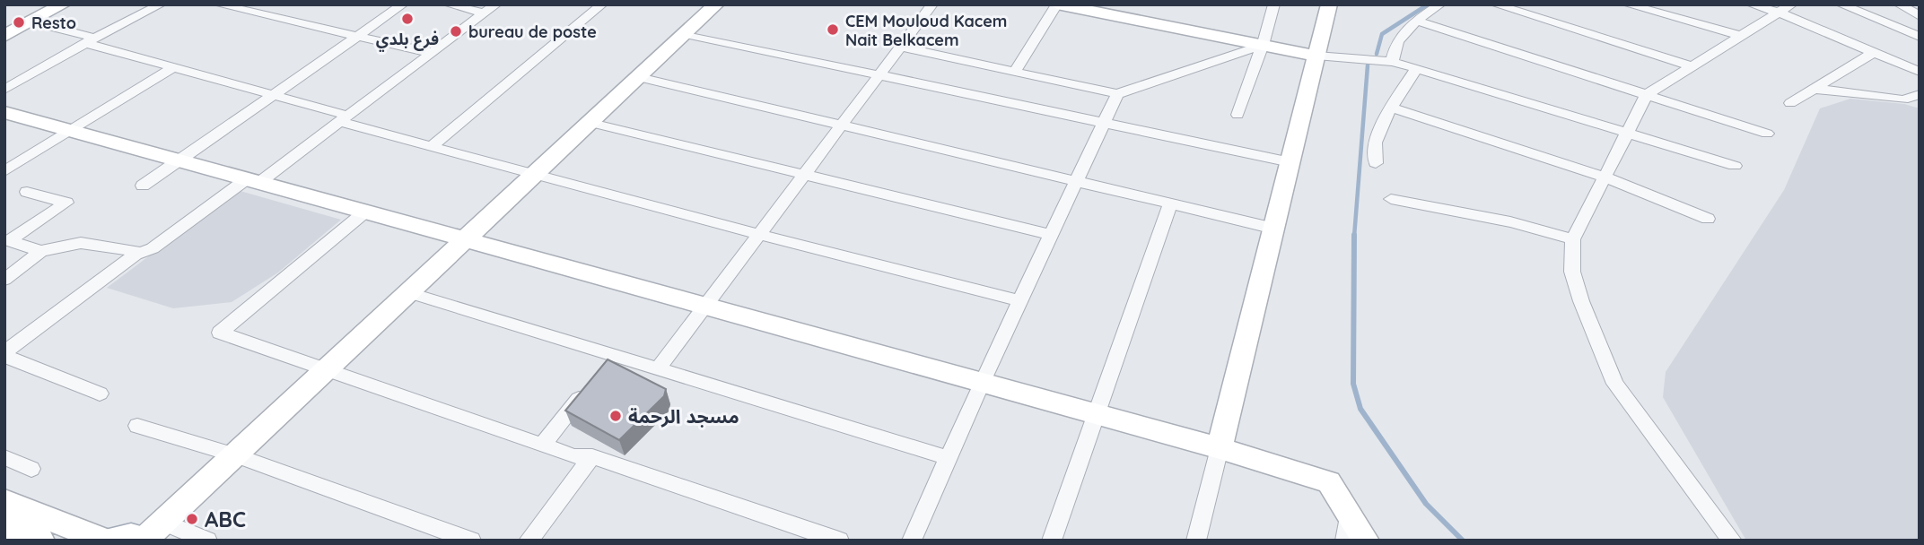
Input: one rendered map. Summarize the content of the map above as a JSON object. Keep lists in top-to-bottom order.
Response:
{
  "places": [
    "فرع بلدي",
    "Resto",
    "CEM Mouloud Kacem Nait Belkacem",
    "bureau de poste",
    "مسجد الرحمة",
    "ABC"
  ]
}
